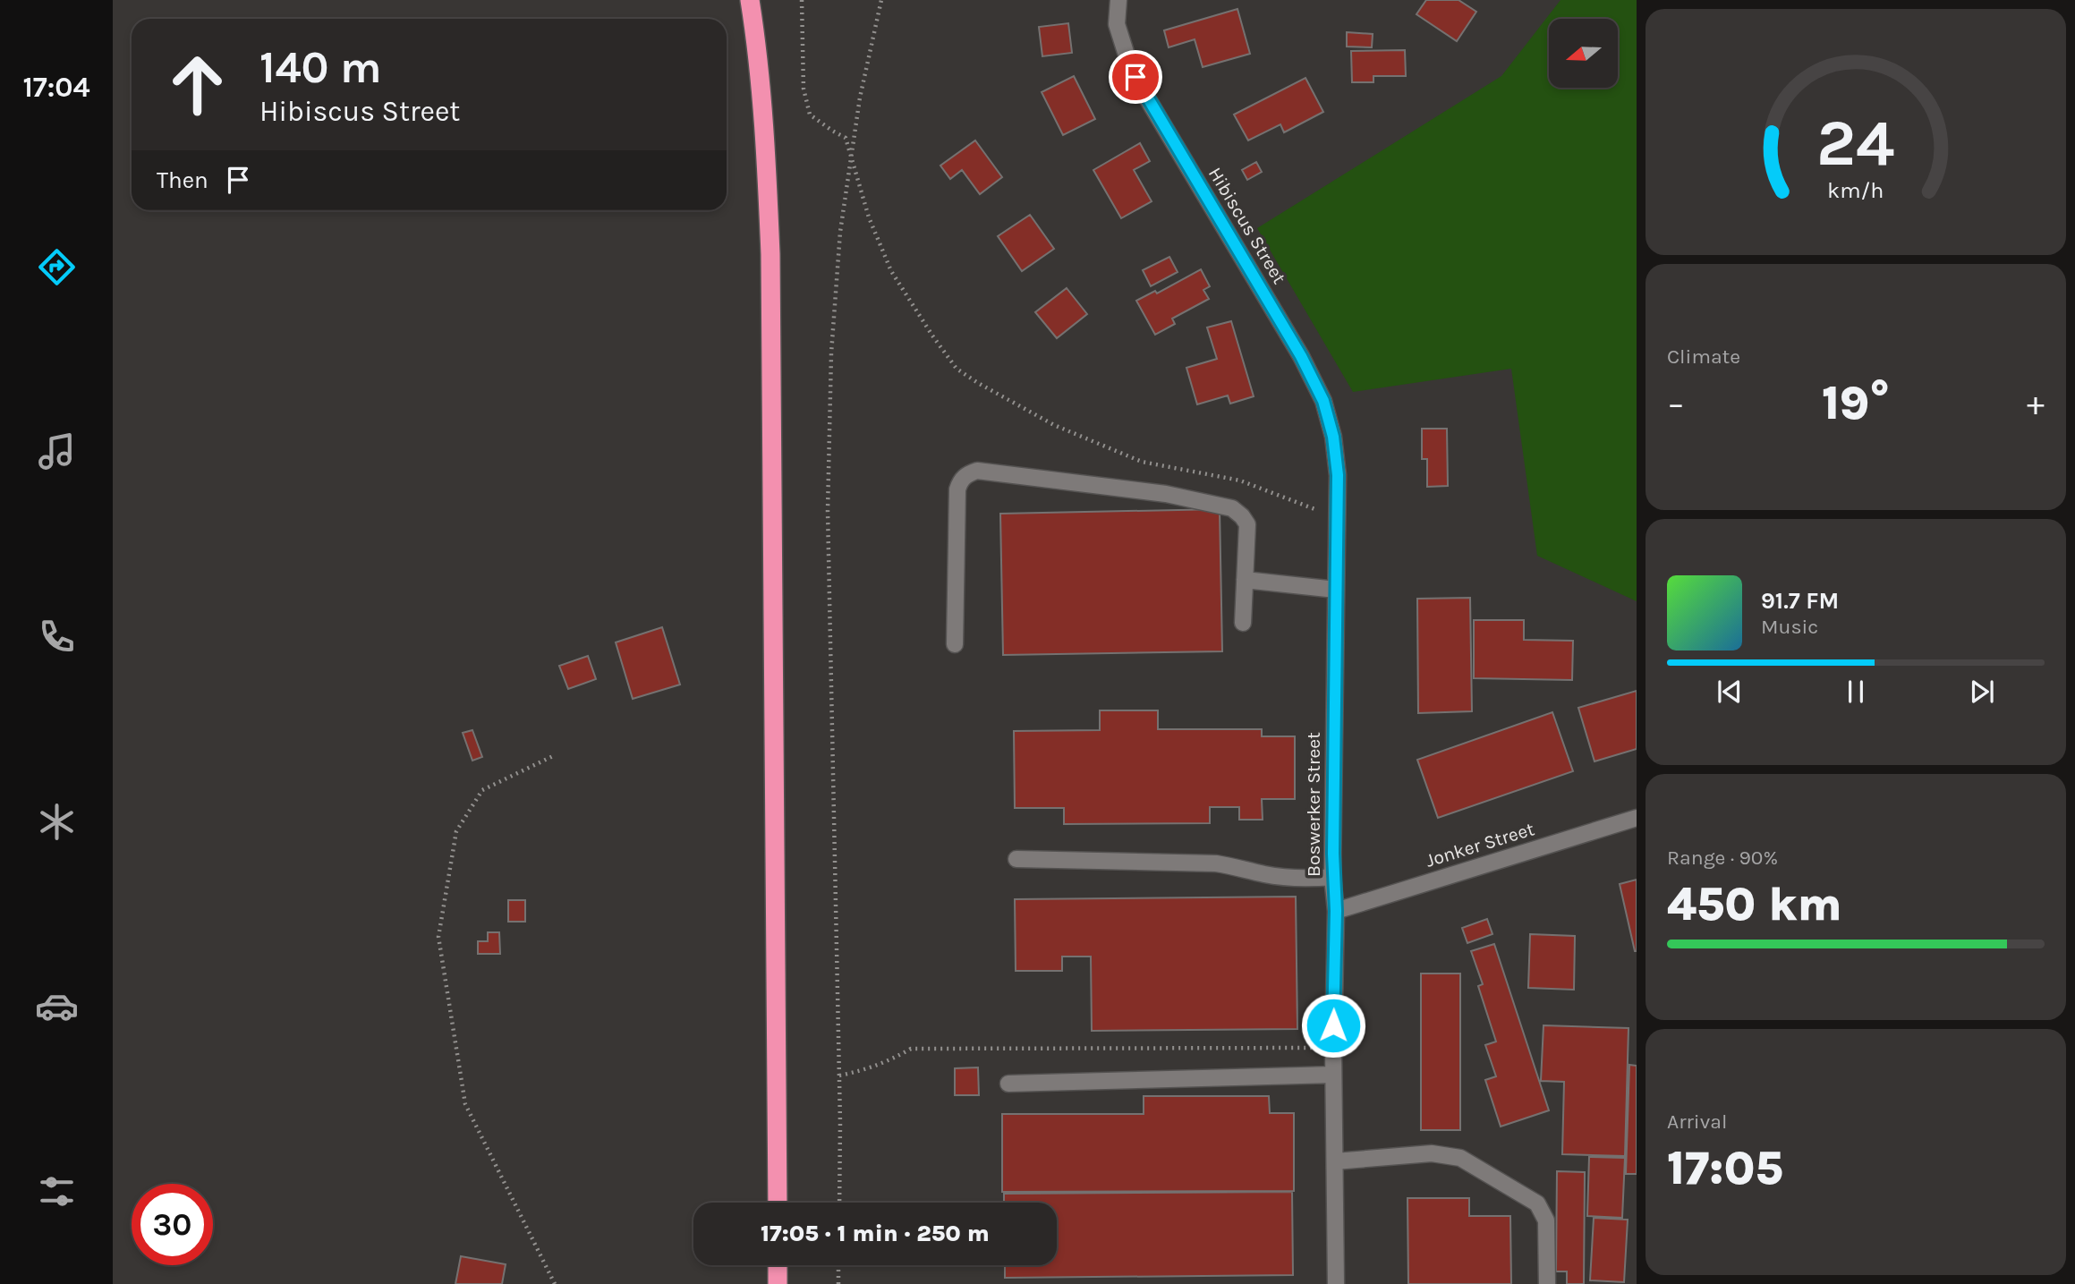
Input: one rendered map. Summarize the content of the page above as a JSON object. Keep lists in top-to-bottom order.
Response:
{
  "streets": {
    "street": ["Hibiscus Street", "Boswerker Street", "Jonker Street"]
  },
  "crossings": [
    ["Hibiscus Street", "Boswerker Street"],
    ["Boswerker Street", "Jonker Street"]
  ],
  "north": "left",
  "page": {
    "tabs": "17:04",
    "turn": ["140 m", "Hibiscus Street"],
    "then": "Then",
    "tile": [
      "Climate",
      ["Range · 90%", "450 km"],
      ["Arrival", "17:05"]
    ],
    "heat": ["−", "19°", "+"],
    "song": ["91.7 FM", "Music"],
    "limit": "30",
    "trip": "17:05 · 1 min · 250 m",
    "gauge": ["24", "km/h"]
  }
}
